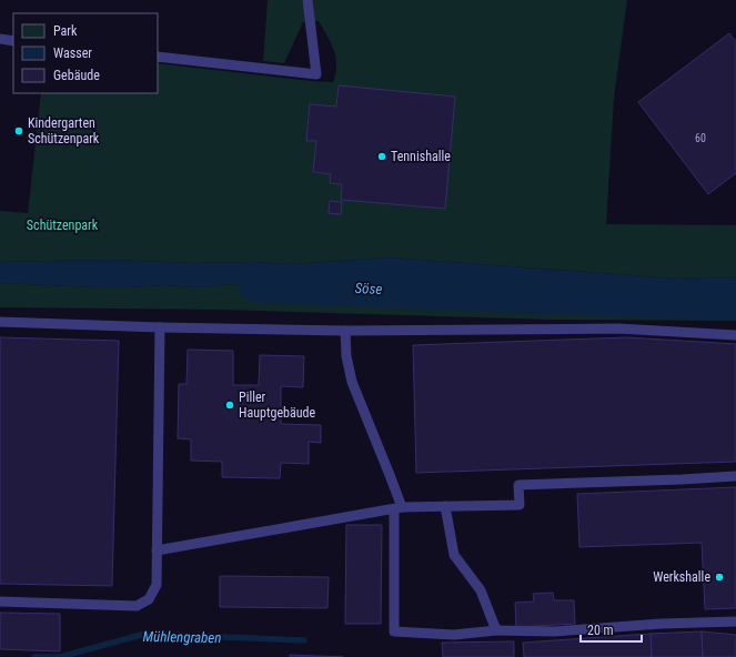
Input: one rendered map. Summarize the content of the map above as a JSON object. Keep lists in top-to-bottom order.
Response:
{
  "water": ["Söse", "Mühlengraben"],
  "parks": ["Schützenpark"],
  "places": [
    "Kindergarten Schützenpark",
    "Tennishalle",
    "Piller Hauptgebäude",
    "Werkshalle"
  ],
  "house_numbers": ["60"],
  "legend": ["Park", "Wasser", "Gebäude"],
  "scale_bar": "20 m"
}
